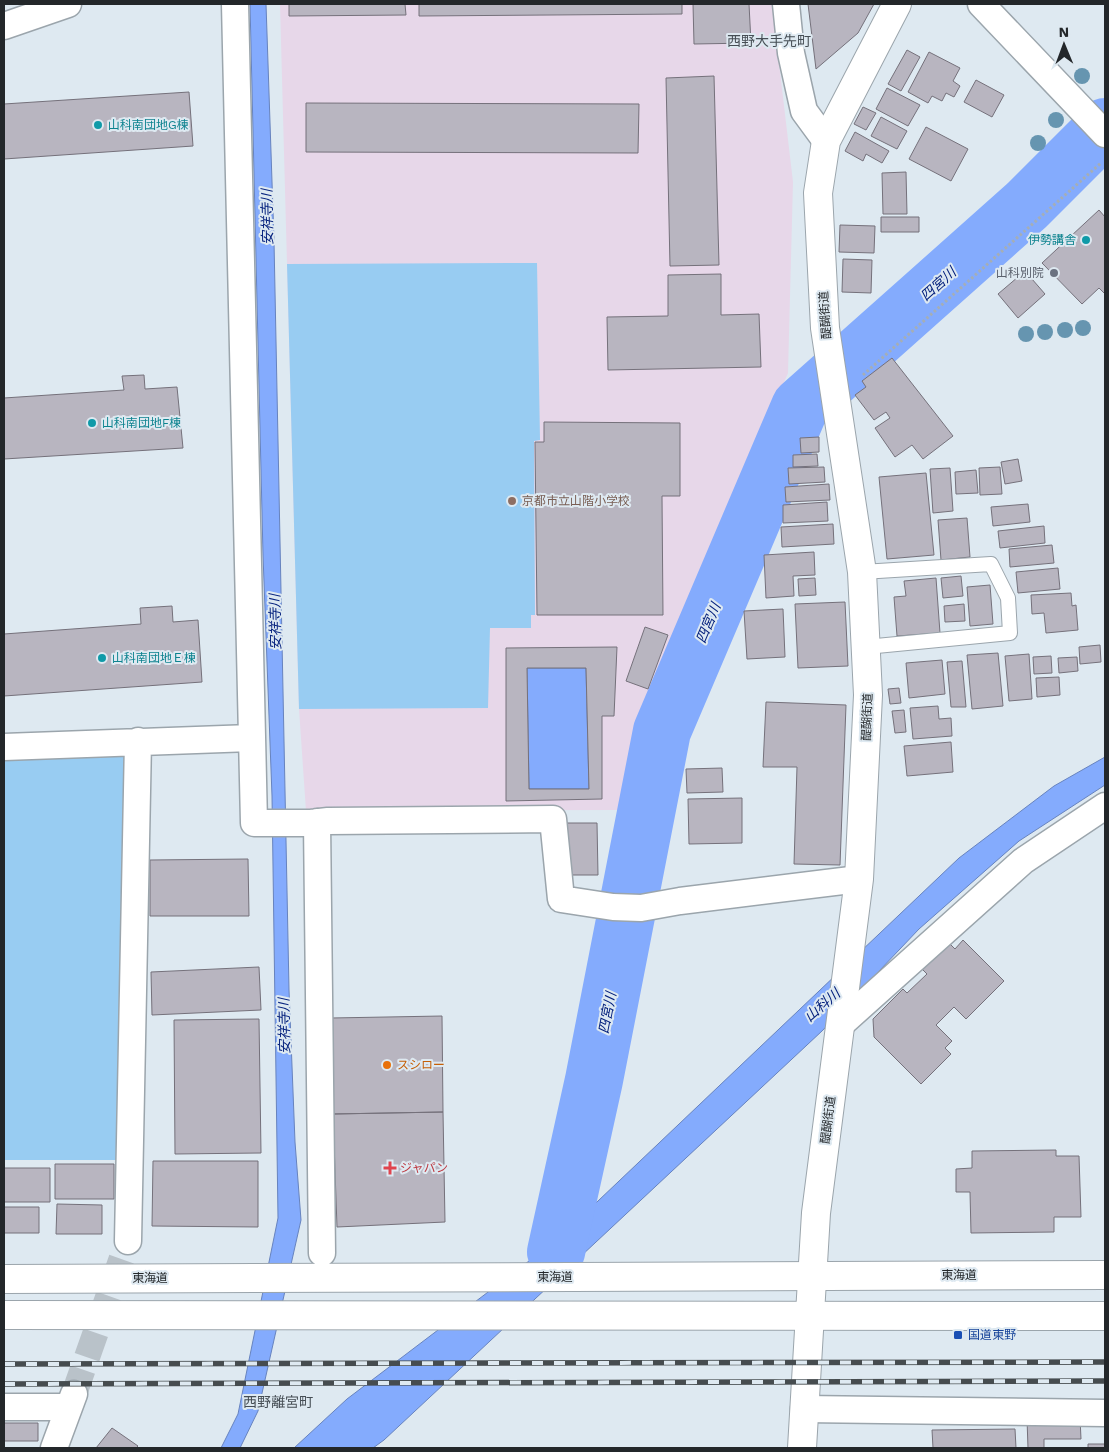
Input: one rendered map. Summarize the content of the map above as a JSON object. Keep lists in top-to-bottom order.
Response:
{
  "streets": {
    "main road": ["醍醐街道", "東海道"]
  },
  "crossings": [
    ["醍醐街道", "東海道"]
  ],
  "districts": ["西野大手先町", "西野離宮町"],
  "water": ["安祥寺川", "四宮川", "山科川"],
  "places": {
    "other": [
      "山科南団地G棟",
      "伊勢講舎",
      "山科別院",
      "山科南団地F棟",
      "京都市立山階小学校",
      "山科南団地Ｅ棟",
      "スシロー"
    ],
    "health": ["ジャパン"],
    "transit": ["国道東野"]
  },
  "north": "top"
}
